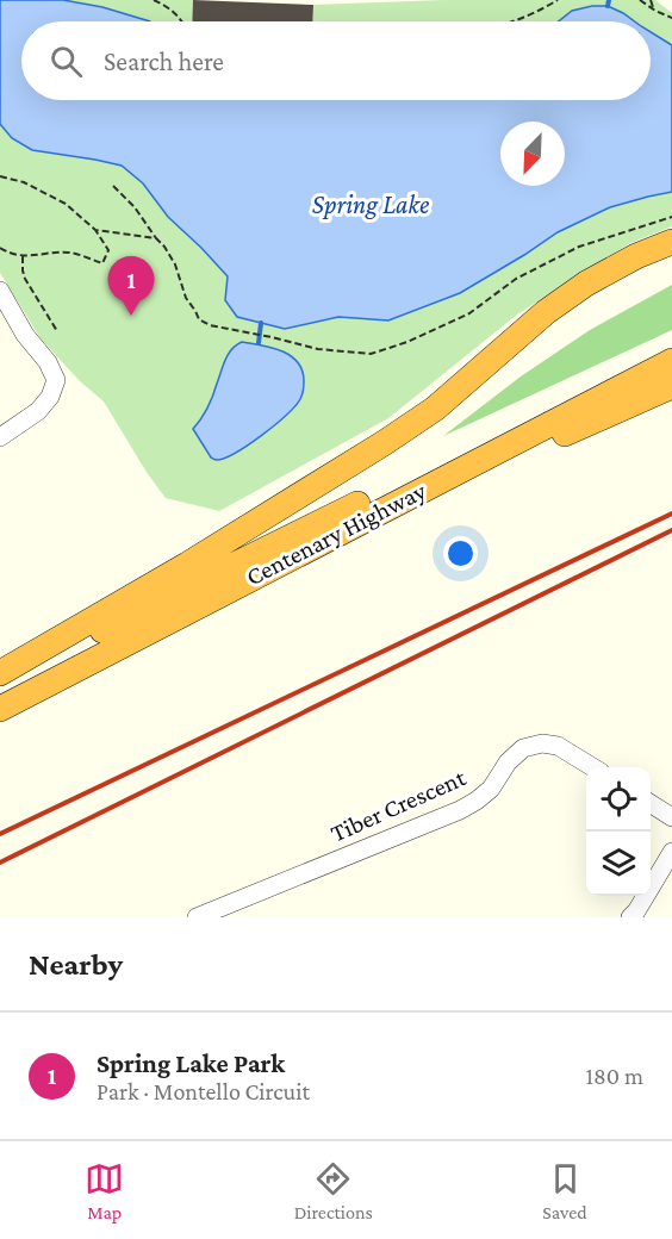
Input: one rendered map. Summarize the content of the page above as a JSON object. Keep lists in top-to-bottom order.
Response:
{
  "streets": {
    "highway": ["Centenary Highway"],
    "street": ["Tiber Crescent"]
  },
  "water": ["Spring Lake"],
  "north": "bottom left",
  "page": {
    "search": "Search here",
    "pins": "1",
    "heading": "Nearby",
    "list": [
      {
        "mark": "1",
        "name": "Spring Lake Park",
        "note": "Park · Montello Circuit",
        "value": "180 m"
      }
    ],
    "nav": ["Map", "Directions", "Saved"]
  }
}
